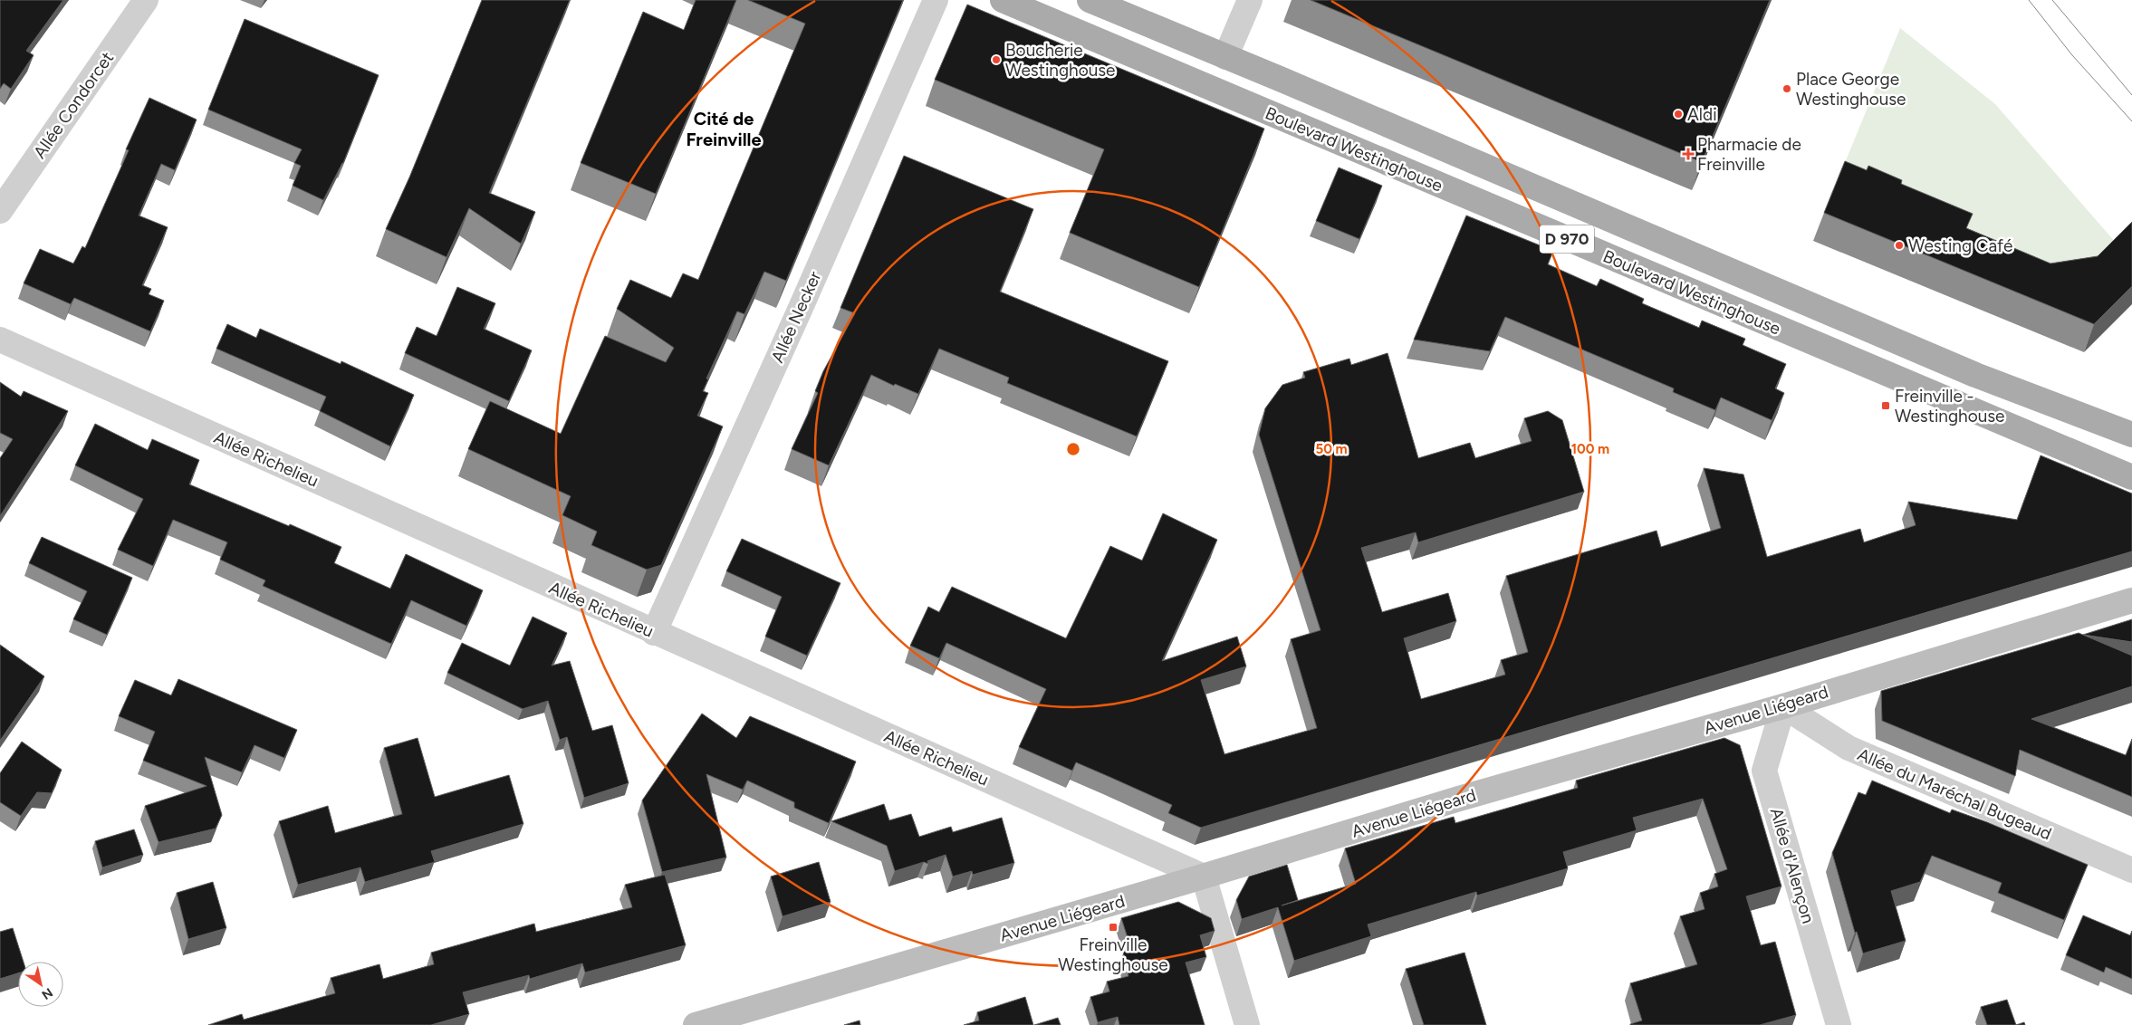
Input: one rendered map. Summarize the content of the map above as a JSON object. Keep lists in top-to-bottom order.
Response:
{
  "streets": {
    "main road": ["Boulevard Westinghouse", "D 970"],
    "street": [
      "Allée Condorcet",
      "Allée Necker",
      "Allée Richelieu",
      "Avenue Liégeard",
      "Allée du Maréchal Bugeaud",
      "Allée d'Alençon"
    ]
  },
  "crossings": [
    ["Allée Necker", "Allée Richelieu"],
    ["Allée Richelieu", "Avenue Liégeard"],
    ["Avenue Liégeard", "Allée du Maréchal Bugeaud"],
    ["Avenue Liégeard", "Allée d'Alençon"],
    ["Allée du Maréchal Bugeaud", "Allée d'Alençon"]
  ],
  "districts": ["Cité de Freinville"],
  "places": {
    "other": [
      "Boucherie Westinghouse",
      "Place George Westinghouse",
      "Aldi",
      "Westing Café"
    ],
    "health": ["Pharmacie de Freinville"],
    "transit": ["Freinville - Westinghouse", "Freinville Westinghouse"]
  },
  "north": "bottom right",
  "rings": ["50 m", "100 m"]
}
